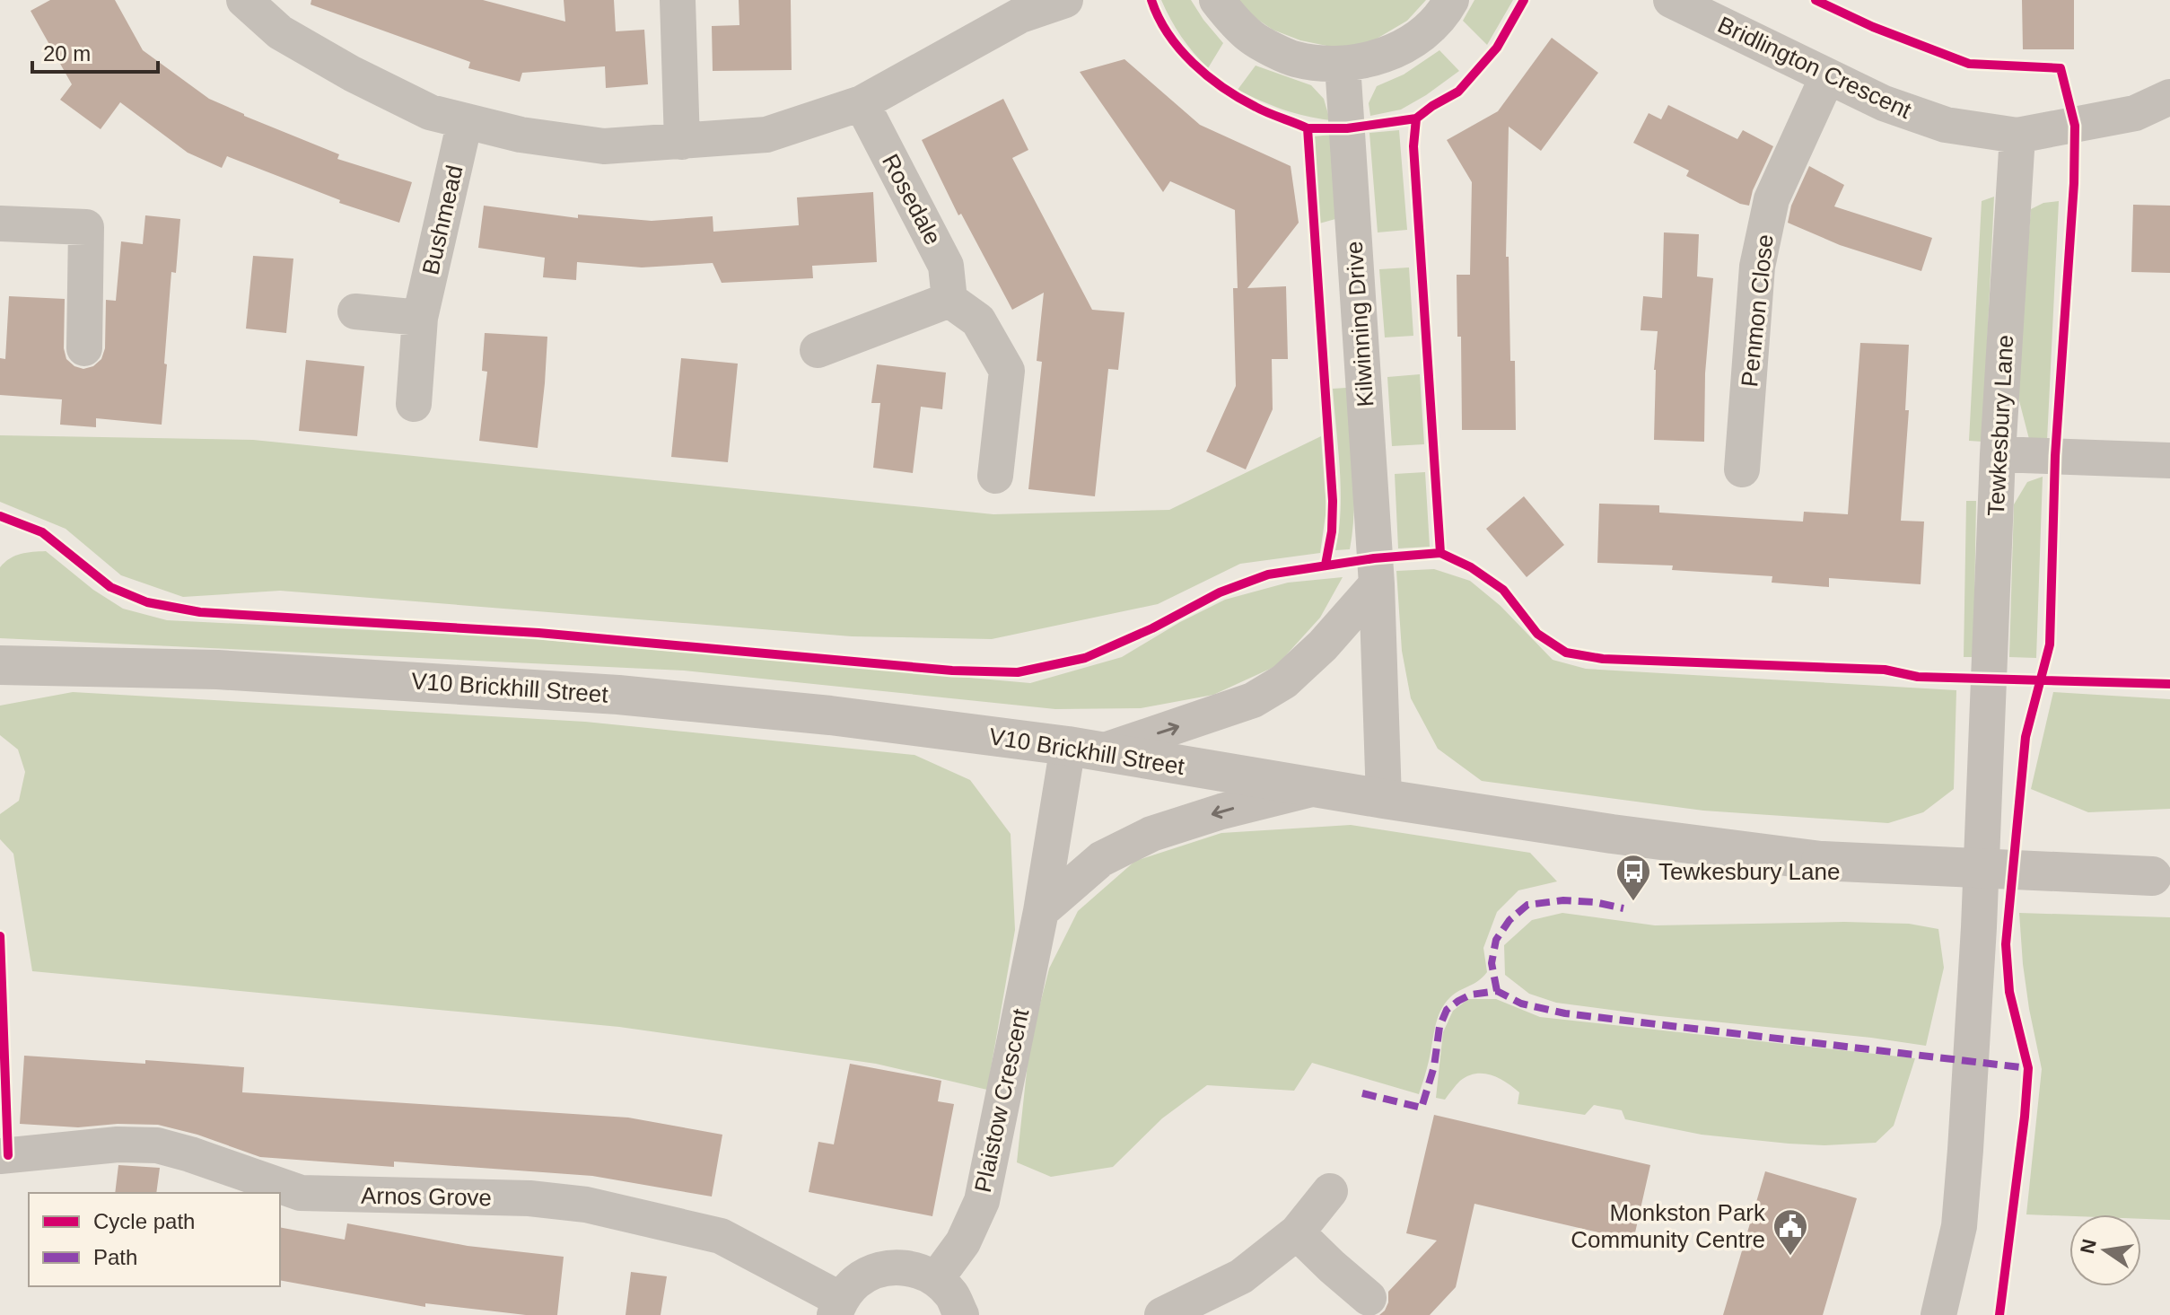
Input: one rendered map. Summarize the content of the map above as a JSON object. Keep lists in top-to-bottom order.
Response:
{
  "streets": {
    "street": [
      "Bridlington Crescent",
      "Rosedale",
      "Bushmead",
      "Penmon Close",
      "Kilwinning Drive",
      "Tewkesbury Lane",
      "V10 Brickhill Street",
      "Plaistow Crescent",
      "Arnos Grove"
    ]
  },
  "crossings": [
    ["Bridlington Crescent", "Penmon Close"],
    ["Bridlington Crescent", "Tewkesbury Lane"],
    ["Kilwinning Drive", "V10 Brickhill Street"],
    ["V10 Brickhill Street", "Plaistow Crescent"]
  ],
  "places": {
    "bus stop": ["Tewkesbury Lane"],
    "public building": ["Monkston Park Community Centre"]
  },
  "legend": ["Cycle path", "Path"],
  "scale_bar": "20 m",
  "north": "left"
}
